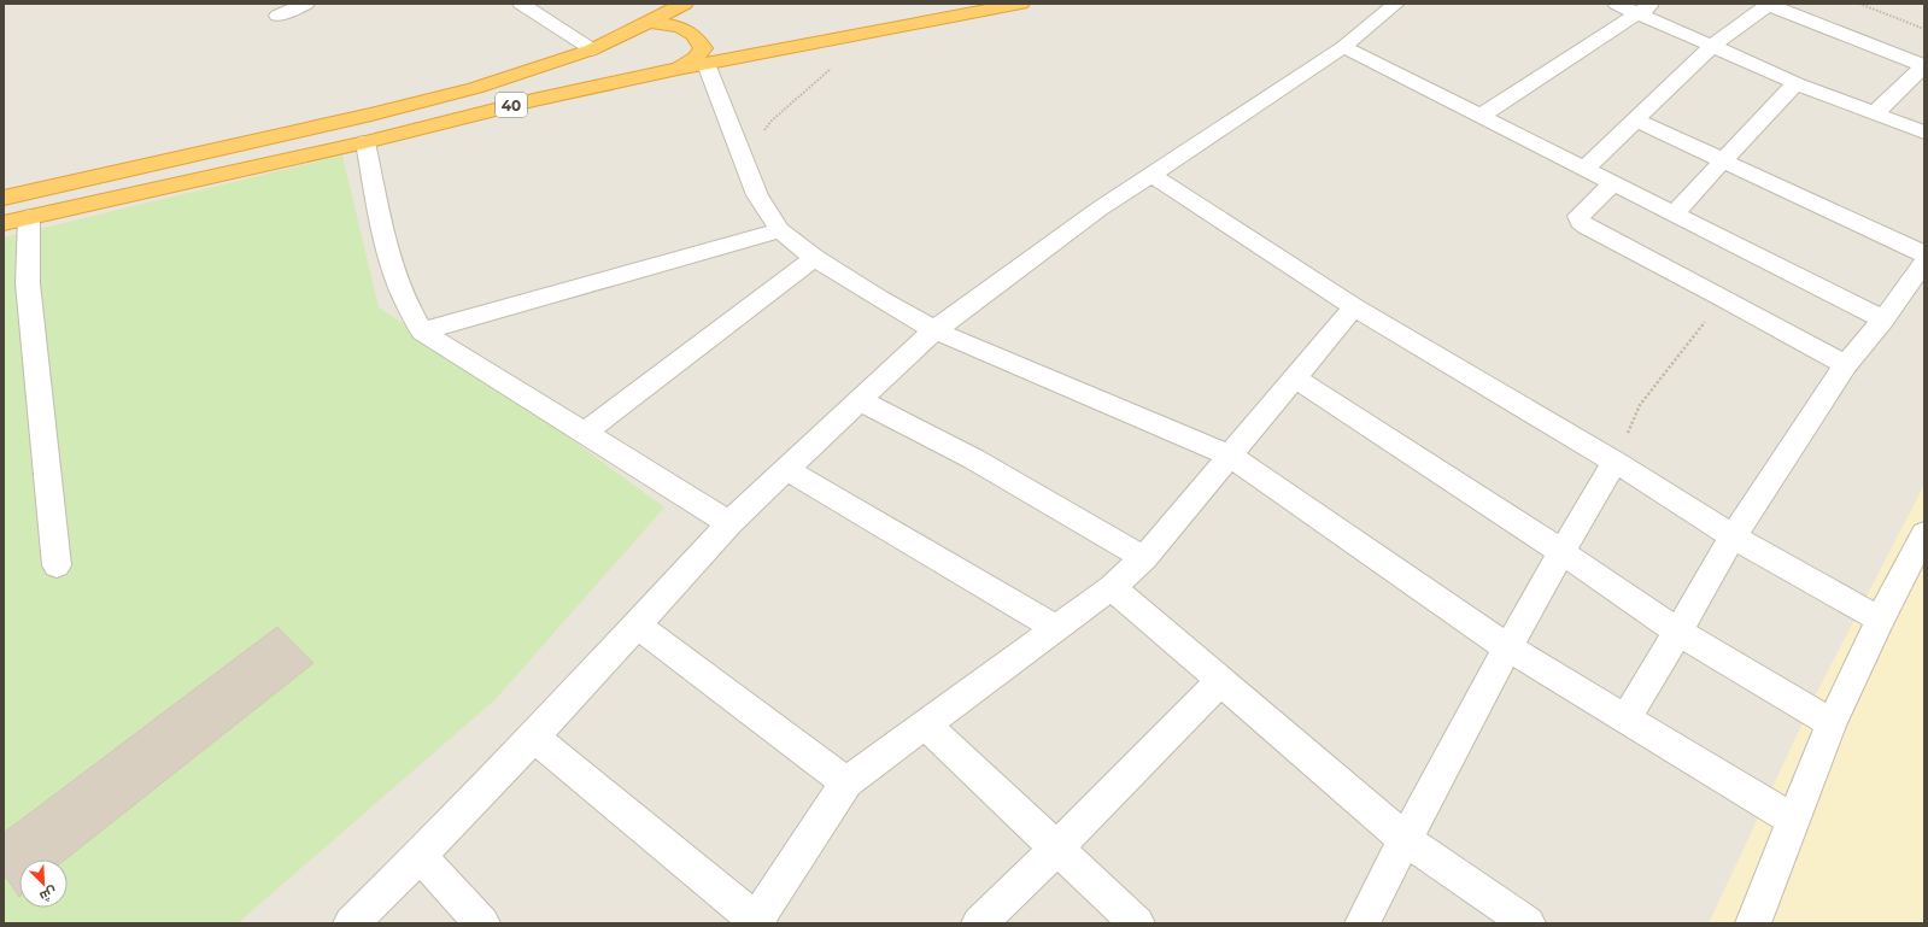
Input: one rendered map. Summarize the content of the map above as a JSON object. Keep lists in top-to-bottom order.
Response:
{
  "streets": {
    "highway": ["40"]
  },
  "north": "bottom right"
}
